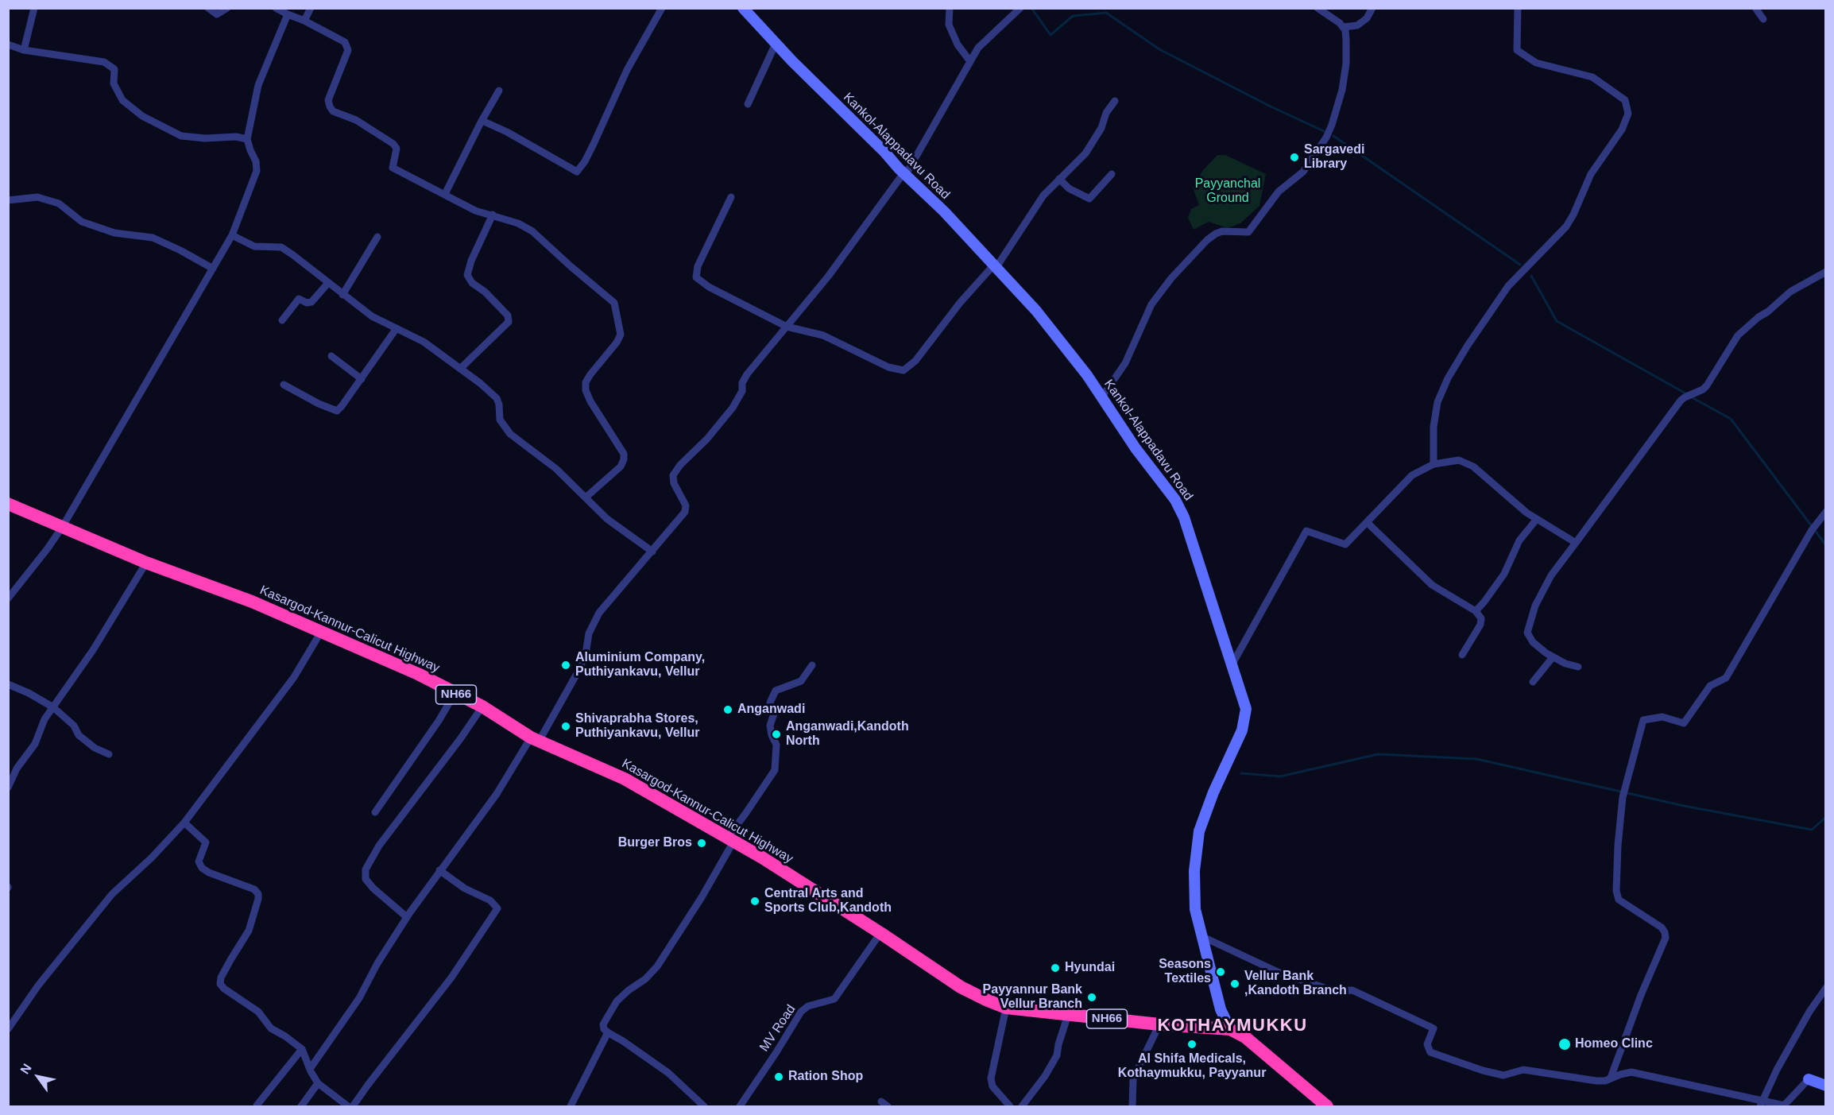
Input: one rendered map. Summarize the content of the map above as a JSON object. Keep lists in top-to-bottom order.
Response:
{
  "streets": {
    "highway": ["Kasargod-Kannur-Calicut Highway", "NH66"],
    "main road": ["Kankol-Alappadavu Road"],
    "street": ["MV Road"]
  },
  "crossings": [
    ["Kankol-Alappadavu Road", "Kasargod-Kannur-Calicut Highway"],
    ["Kasargod-Kannur-Calicut Highway", "MV Road"]
  ],
  "districts": ["KOTHAYMUKKU"],
  "parks": ["Payyanchal Ground"],
  "places": [
    "Sargavedi Library",
    "Aluminium Company, Puthiyankavu, Vellur",
    "Anganwadi",
    "Shivaprabha Stores, Puthiyankavu, Vellur",
    "Anganwadi,Kandoth North",
    "Burger Bros",
    "Central Arts and Sports Club,Kandoth",
    "Hyundai",
    "Seasons Textiles",
    "Vellur Bank ,Kandoth Branch",
    "Payyannur Bank Vellur Branch",
    "Al Shifa Medicals, Kothaymukku, Payyanur",
    "Homeo Clinc",
    "Ration Shop"
  ],
  "north": "top left"
}
